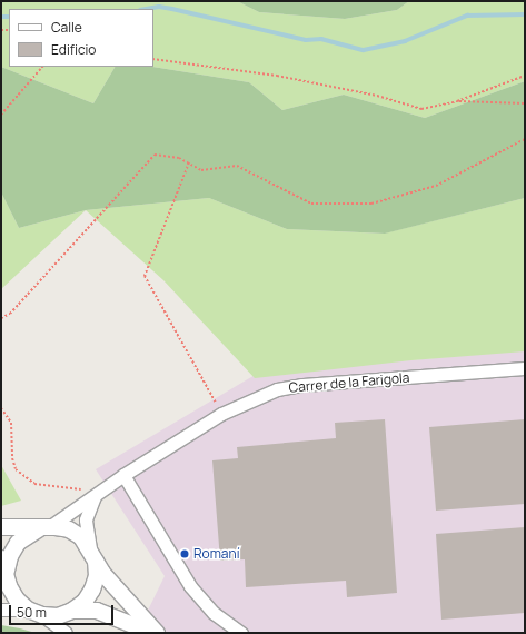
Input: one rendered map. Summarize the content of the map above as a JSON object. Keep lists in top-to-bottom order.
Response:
{
  "streets": {
    "street": ["Carrer de la Farigola"]
  },
  "places": ["Romaní"],
  "legend": ["Calle", "Edificio"],
  "scale_bar": "50 m"
}
